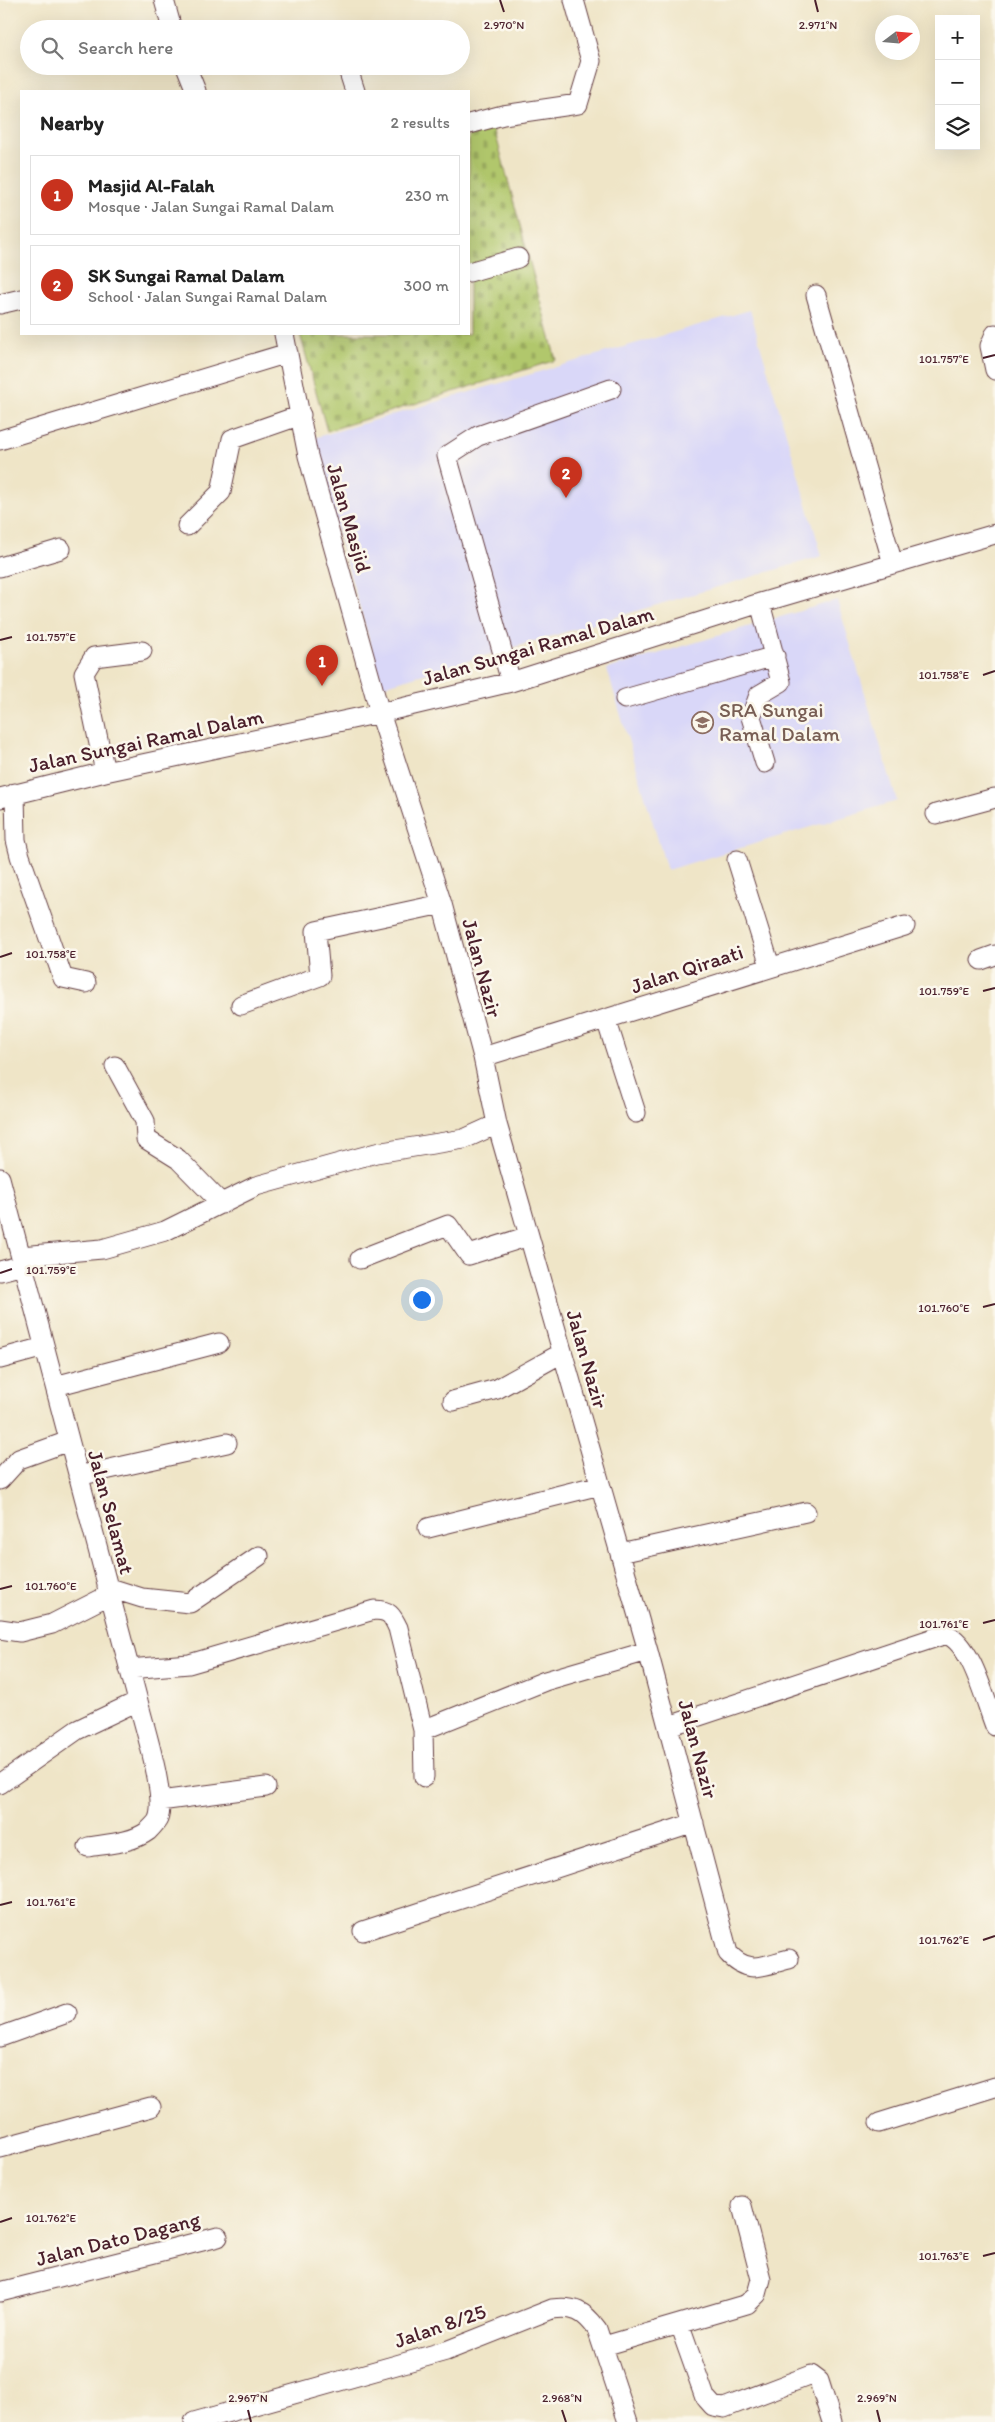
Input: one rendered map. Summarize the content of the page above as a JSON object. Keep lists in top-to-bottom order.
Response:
{
  "streets": {
    "street": [
      "Jalan Masjid",
      "Jalan Sungai Ramal Dalam",
      "Jalan Nazir",
      "Jalan Qiraati",
      "Jalan Selamat",
      "Jalan Dato Dagang",
      "Jalan 8/25"
    ]
  },
  "crossings": [
    ["Jalan Masjid", "Jalan Sungai Ramal Dalam"],
    ["Jalan Masjid", "Jalan Nazir"],
    ["Jalan Sungai Ramal Dalam", "Jalan Nazir"],
    ["Jalan Nazir", "Jalan Qiraati"]
  ],
  "places": {
    "school or university": ["SRA Sungai Ramal Dalam"]
  },
  "north": "right",
  "page": {
    "map_buttons": ["+", "−"],
    "search": "Search here",
    "heading": ["Nearby", "2 results"],
    "list": [
      {
        "mark": "1",
        "name": "Masjid Al-Falah",
        "note": "Mosque · Jalan Sungai Ramal Dalam",
        "value": "230 m"
      },
      {
        "mark": "2",
        "name": "SK Sungai Ramal Dalam",
        "note": "School · Jalan Sungai Ramal Dalam",
        "value": "300 m"
      }
    ],
    "pins": ["2", "1"]
  },
  "coordinates": [
    "2.970°N",
    "2.971°N",
    "101.757°E",
    "101.758°E",
    "101.759°E",
    "101.760°E",
    "101.761°E",
    "101.762°E",
    "101.763°E",
    "2.967°N",
    "2.968°N",
    "2.969°N"
  ]
}
